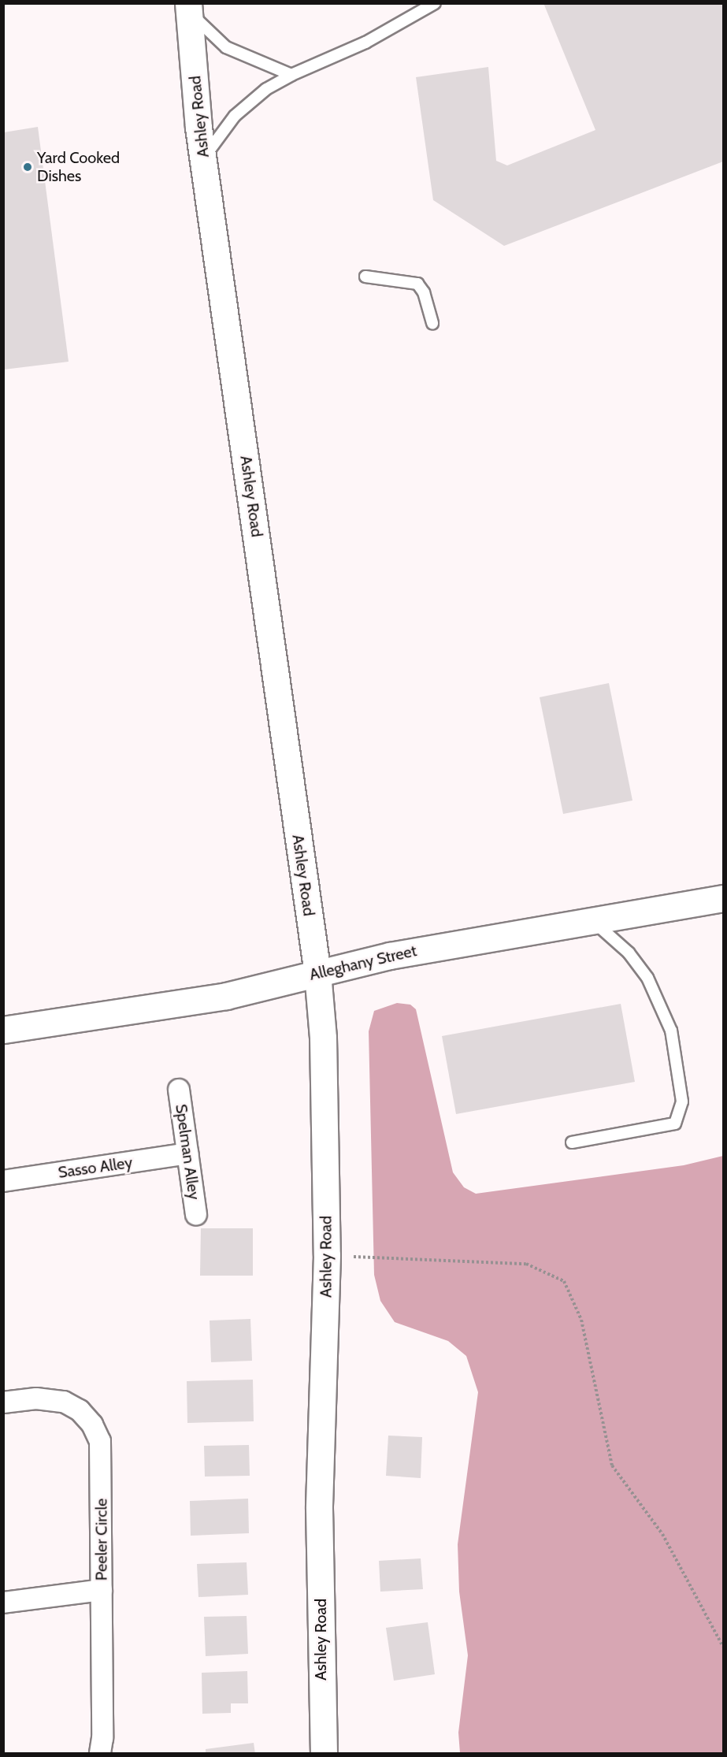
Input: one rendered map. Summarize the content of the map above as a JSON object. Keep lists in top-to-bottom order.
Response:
{
  "streets": {
    "street": [
      "Ashley Road",
      "Alleghany Street",
      "Spelman Alley",
      "Sasso Alley",
      "Peeler Circle"
    ]
  },
  "crossings": [
    ["Ashley Road", "Alleghany Street"],
    ["Spelman Alley", "Sasso Alley"]
  ],
  "places": ["Yard Cooked Dishes"]
}
